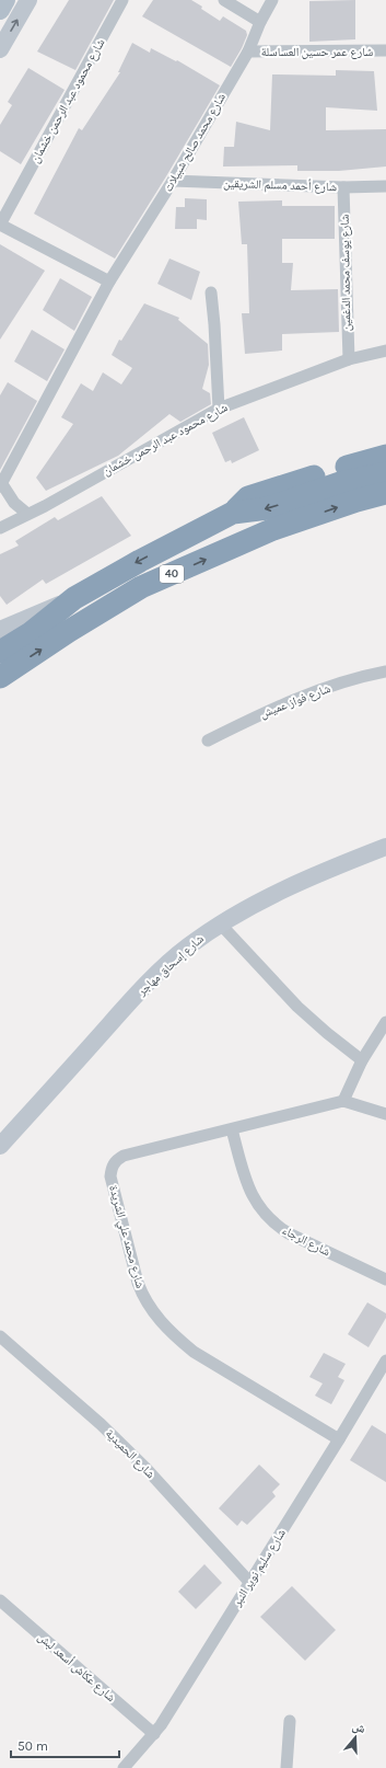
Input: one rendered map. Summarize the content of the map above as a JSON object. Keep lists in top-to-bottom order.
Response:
{
  "streets": {
    "highway": ["40"],
    "street": [
      "شارع عمر حسين العساسلة",
      "شارع محمود عبد الرحمن خشمان",
      "شارع محمد صالح شبيلات",
      "شارع أحمد مسلم الشريقين",
      "شارع يوسف محمد الدغمين",
      "شارع فواز عميش",
      "شارع إسحاق مهاجر",
      "شارع محمد علي الشريدة",
      "شارع الرجاء",
      "شارع الحميدية",
      "شارع سليم نوير النبر",
      "شارع عكاش أسعد لبش"
    ]
  },
  "crossings": [
    ["شارع عمر حسين العساسلة", "شارع محمد صالح شبيلات"],
    ["شارع محمود عبد الرحمن خشمان", "شارع محمد صالح شبيلات"],
    ["شارع محمود عبد الرحمن خشمان", "شارع يوسف محمد الدغمين"],
    ["شارع محمد صالح شبيلات", "شارع أحمد مسلم الشريقين"],
    ["شارع أحمد مسلم الشريقين", "شارع يوسف محمد الدغمين"],
    ["شارع محمد علي الشريدة", "شارع الرجاء"],
    ["شارع محمد علي الشريدة", "شارع سليم نوير النبر"],
    ["شارع الحميدية", "شارع سليم نوير النبر"],
    ["شارع سليم نوير النبر", "شارع عكاش أسعد لبش"]
  ],
  "scale_bar": "50 m",
  "north": "top"
}
